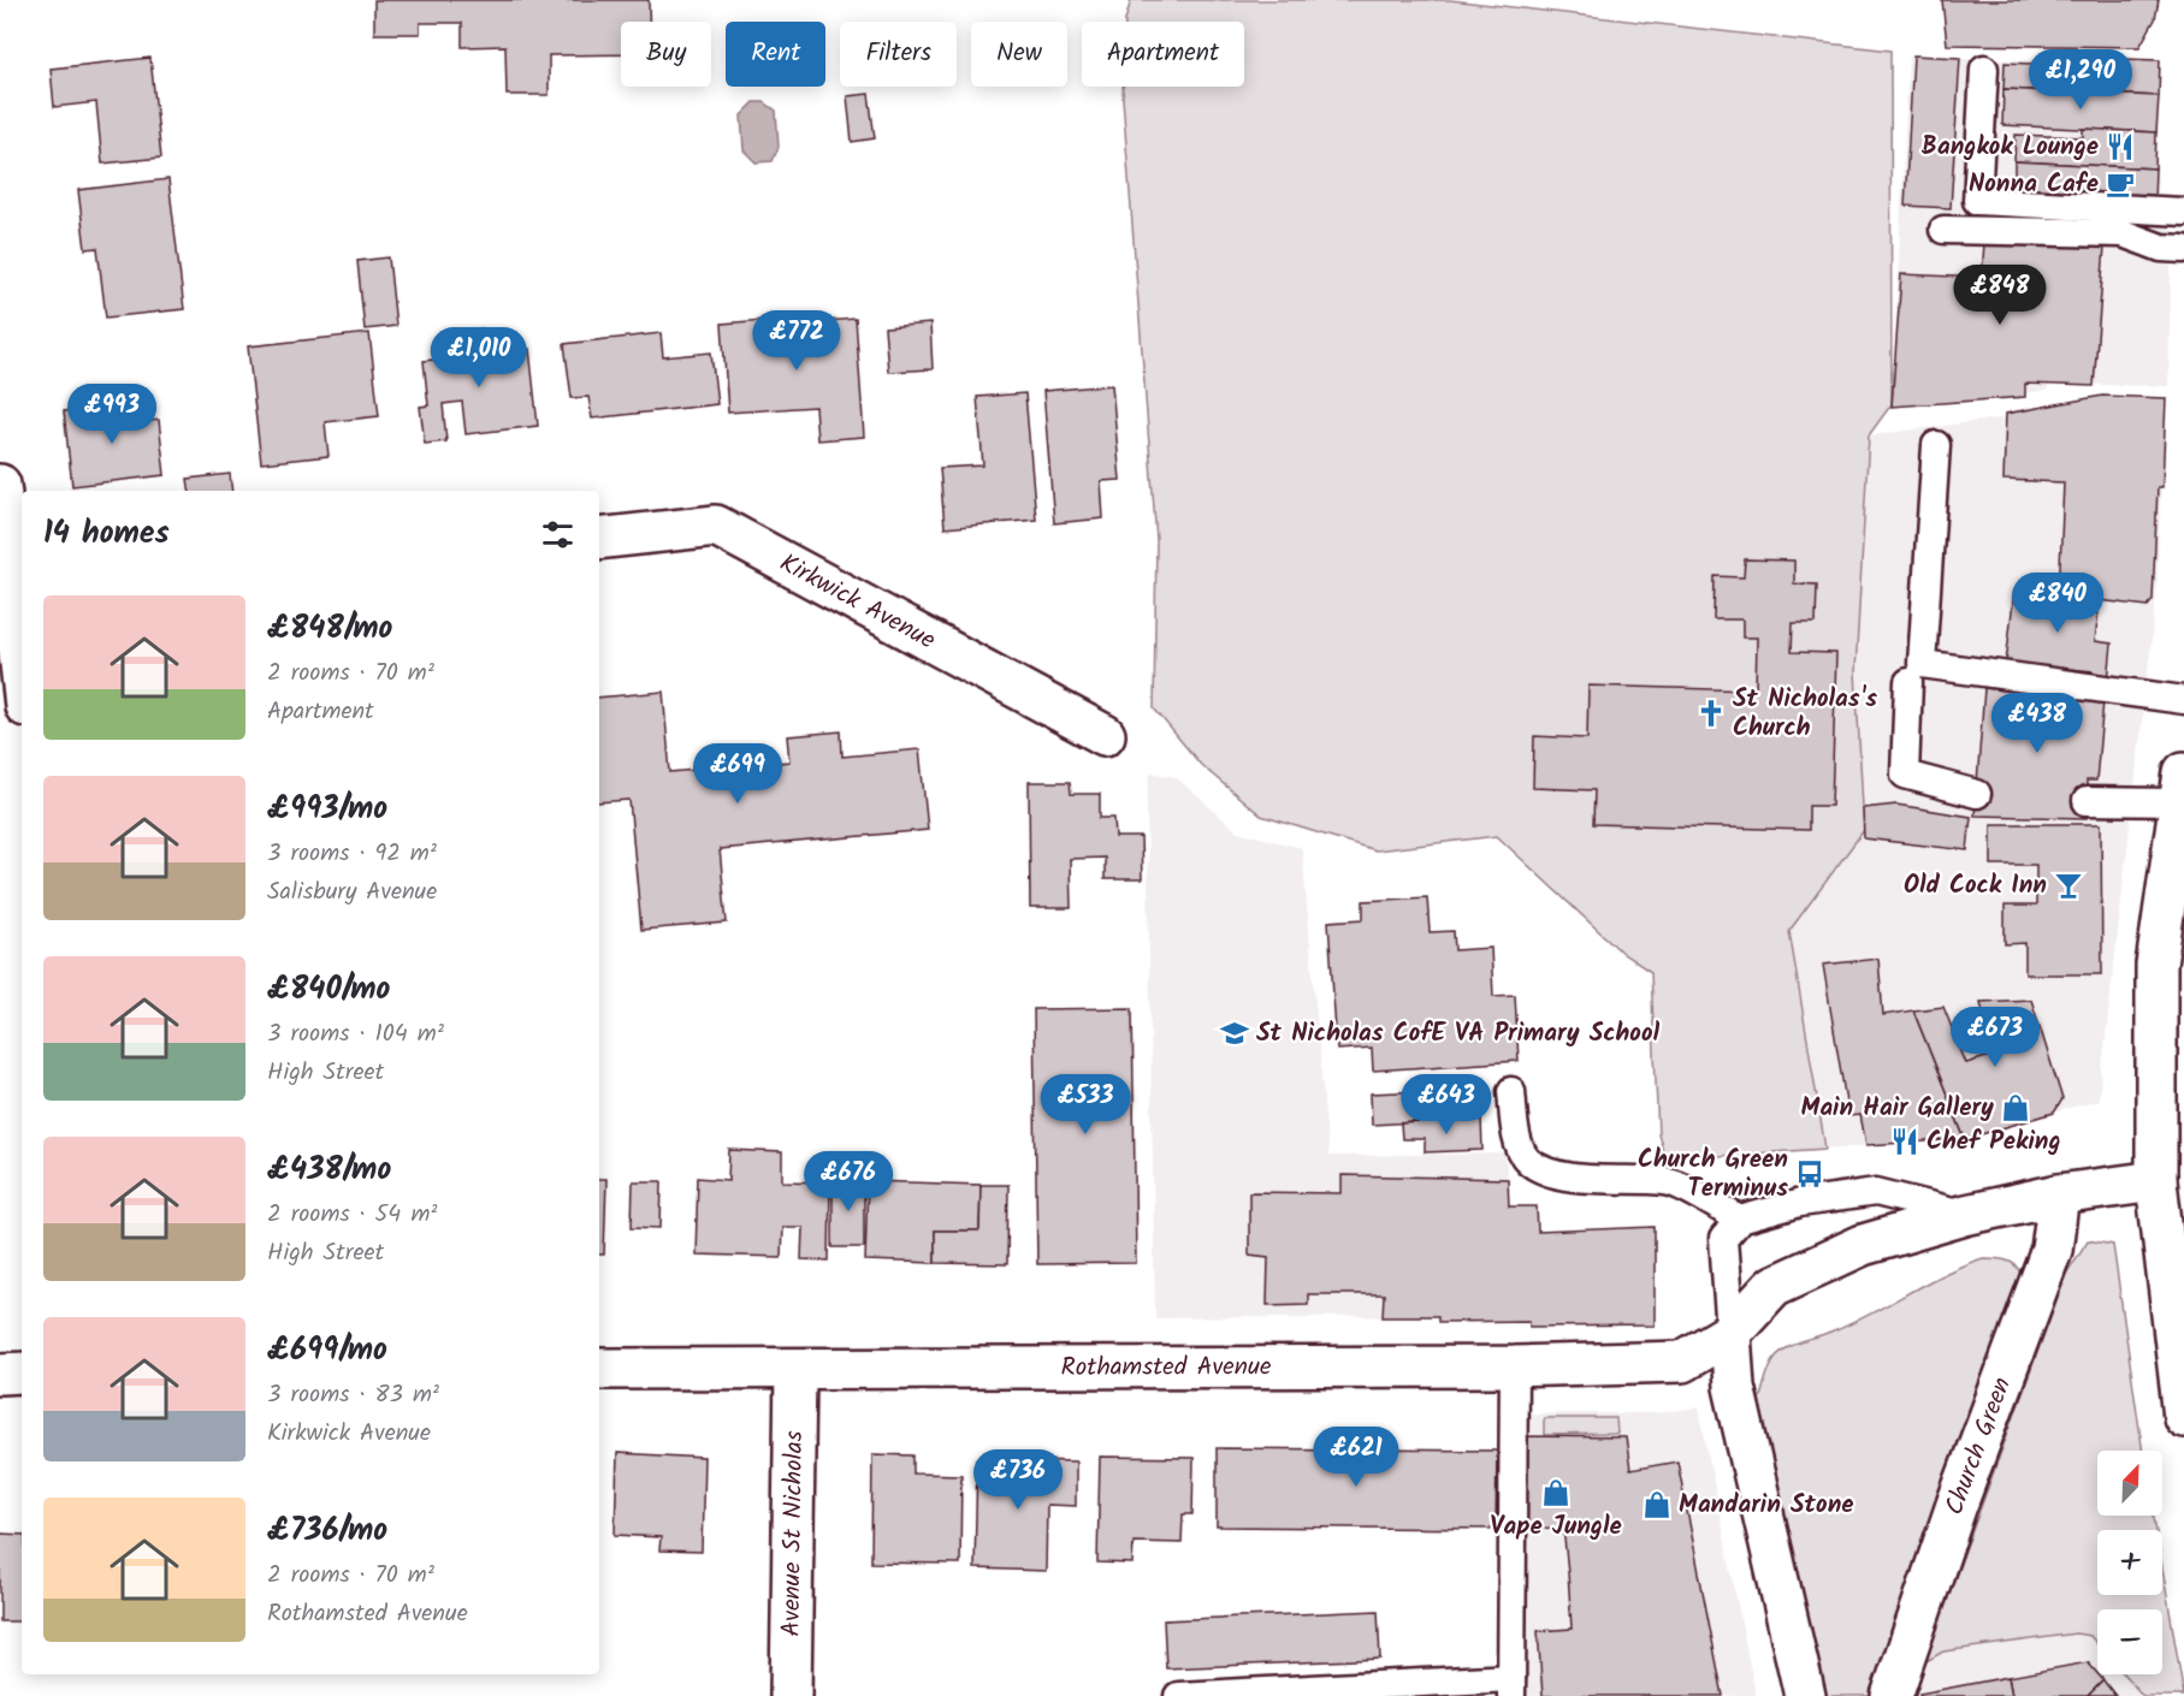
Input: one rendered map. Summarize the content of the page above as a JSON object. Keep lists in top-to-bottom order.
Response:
{
  "streets": {
    "street": [
      "Kirkwick Avenue",
      "Rothamsted Avenue",
      "Church Green",
      "Avenue St Nicholas"
    ]
  },
  "crossings": [
    ["Rothamsted Avenue", "Avenue St Nicholas"]
  ],
  "places": {
    "restaurant": ["Bangkok Lounge", "Chef Peking"],
    "cafe": ["Nonna Cafe"],
    "church": ["St Nicholas's Church"],
    "bar": ["Old Cock Inn"],
    "school or university": ["St Nicholas CofE VA Primary School"],
    "shop": ["Main Hair Gallery", "Vape Jungle", "Mandarin Stone"],
    "bus stop": ["Church Green Terminus"]
  },
  "north": "top right",
  "page": {
    "chip": [
      "Buy",
      "Rent",
      "Filters",
      "New",
      "Apartment"
    ],
    "price": [
      "£1,290",
      "£848",
      "£772",
      "£1,010",
      "£993",
      "£840",
      "£438",
      "£699",
      "£673",
      "£533",
      "£643",
      "£676",
      "£621",
      "£736"
    ],
    "heading": "14 homes",
    "list": [
      {
        "name": "£848/mo",
        "note": "2 rooms · 70 m² · Apartment"
      },
      {
        "name": "£993/mo",
        "note": "3 rooms · 92 m² · Salisbury Avenue"
      },
      {
        "name": "£840/mo",
        "note": "3 rooms · 104 m² · High Street"
      },
      {
        "name": "£438/mo",
        "note": "2 rooms · 54 m² · High Street"
      },
      {
        "name": "£699/mo",
        "note": "3 rooms · 83 m² · Kirkwick Avenue"
      },
      {
        "name": "£736/mo",
        "note": "2 rooms · 70 m² · Rothamsted Avenue"
      }
    ],
    "map_buttons": ["+", "−"]
  }
}
